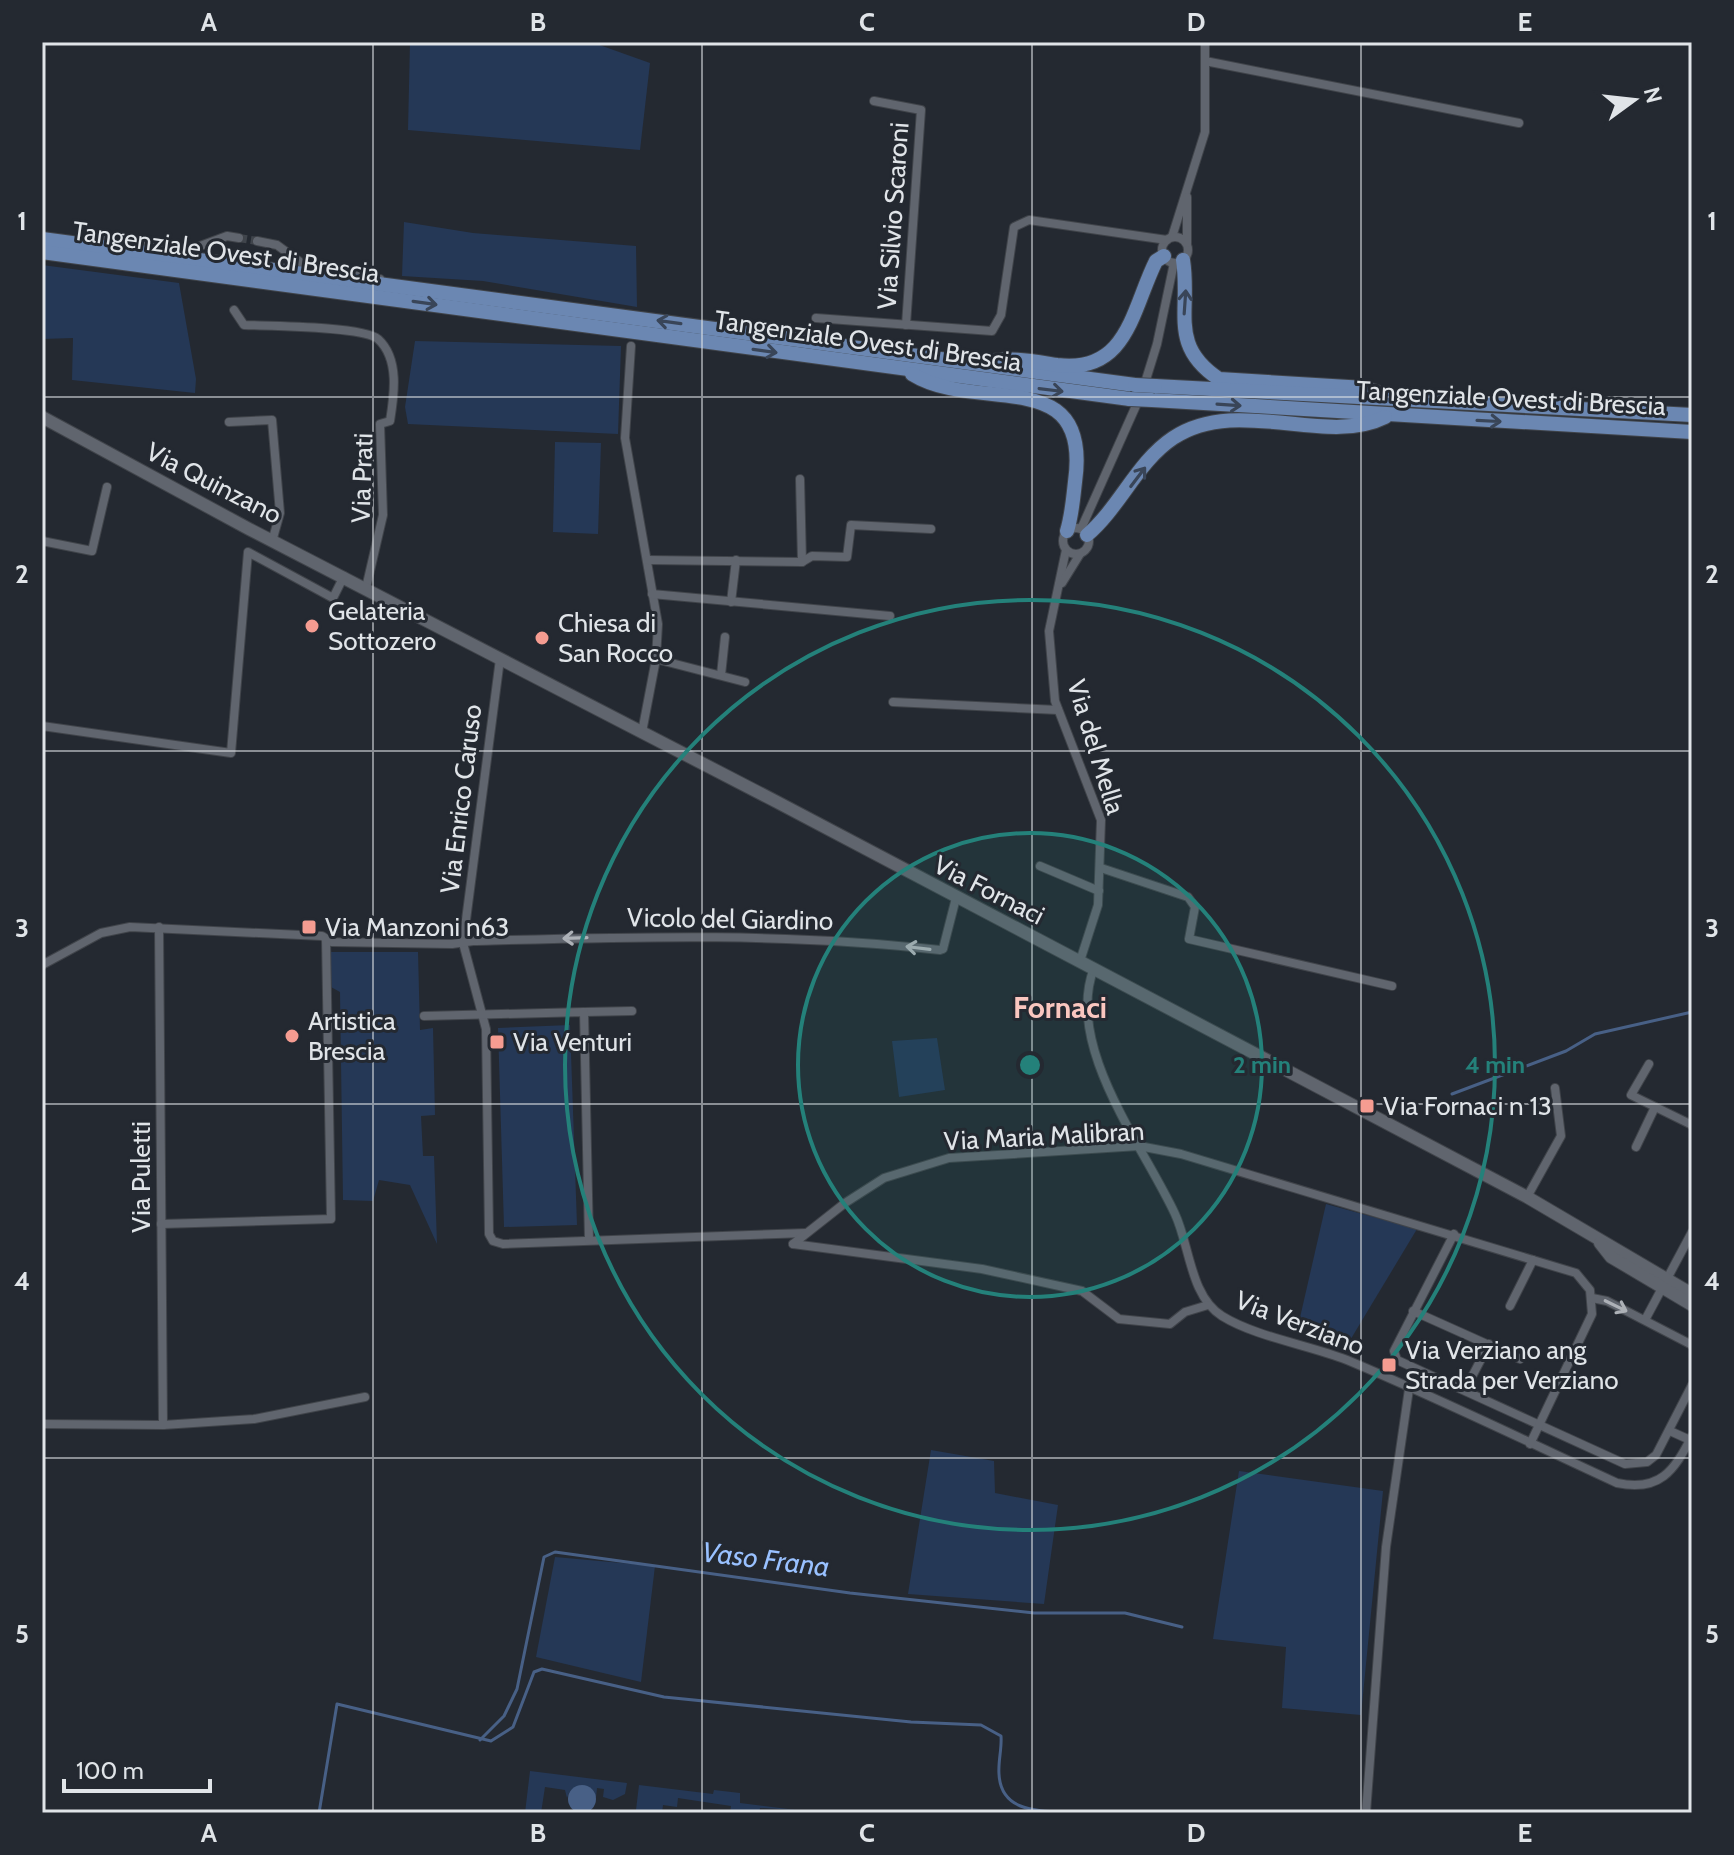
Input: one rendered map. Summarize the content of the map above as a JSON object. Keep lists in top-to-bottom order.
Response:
{
  "streets": {
    "main road": ["Tangenziale Ovest di Brescia"],
    "street": [
      "Via Silvio Scaroni",
      "Via Prati",
      "Via Quinzano",
      "Via del Mella",
      "Via Enrico Caruso",
      "Via Fornaci",
      "Vicolo del Giardino",
      "Via Maria Malibran",
      "Via Puletti",
      "Via Verziano"
    ]
  },
  "crossings": [
    ["Via Silvio Scaroni", "Via del Mella"],
    ["Via Prati", "Via Quinzano"],
    ["Via Prati", "Via Fornaci"],
    ["Via Quinzano", "Via Fornaci"],
    ["Via del Mella", "Via Fornaci"],
    ["Via Enrico Caruso", "Via Fornaci"],
    ["Via Enrico Caruso", "Vicolo del Giardino"],
    ["Via Fornaci", "Vicolo del Giardino"],
    ["Via Fornaci", "Via Verziano"],
    ["Via Maria Malibran", "Via Verziano"]
  ],
  "one_way": ["Vicolo del Giardino"],
  "districts": ["Fornaci"],
  "water": ["Vaso Frana"],
  "places": {
    "other": ["Gelateria Sottozero", "Chiesa di San Rocco", "Artistica Brescia"],
    "transit": [
      "Via Manzoni n63",
      "Via Venturi",
      "Via Fornaci n 13",
      "Via Verziano ang Strada per Verziano"
    ]
  },
  "scale_bar": "100 m",
  "north": "right",
  "grid": {
    "columns": [
      "A",
      "B",
      "C",
      "D",
      "E"
    ],
    "rows": [
      "1",
      "2",
      "3",
      "4",
      "5"
    ]
  },
  "rings": ["2 min", "4 min"]
}
